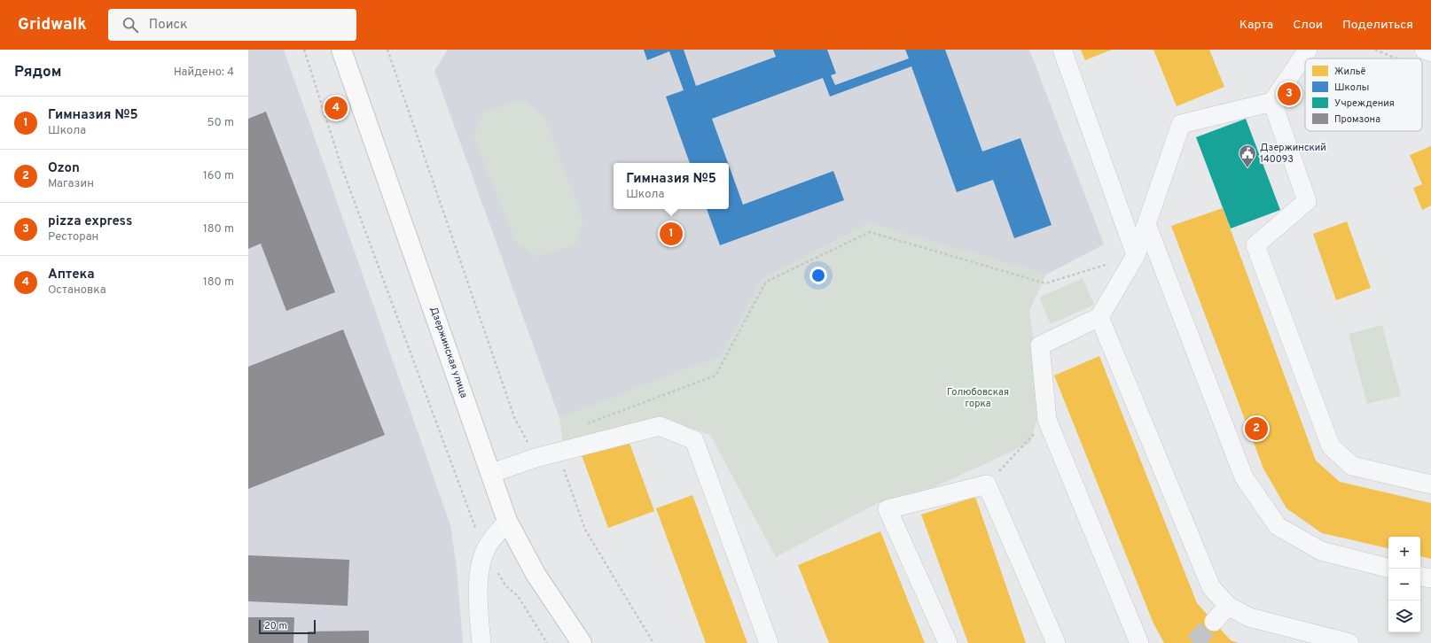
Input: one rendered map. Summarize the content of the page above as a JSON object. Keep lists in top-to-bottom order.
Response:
{
  "streets": {
    "main road": ["Дзержинская улица"]
  },
  "parks": ["Голюбовская горка"],
  "places": {
    "public building": ["Дзержинский 140093"]
  },
  "legend": [
    "Жильё",
    "Школы",
    "Учреждения",
    "Промзона"
  ],
  "scale_bar": "20 m",
  "page": {
    "header": "Gridwalk",
    "search": "Поиск",
    "nav": ["Карта", "Слои", "Поделиться"],
    "heading": ["Рядом", "Найдено: 4"],
    "pins": [
      "3",
      "4",
      "1",
      "2"
    ],
    "list": [
      {
        "mark": "1",
        "name": "Гимназия №5",
        "note": "Школа",
        "value": "50 m"
      },
      {
        "mark": "2",
        "name": "Ozon",
        "note": "Магазин",
        "value": "160 m"
      },
      {
        "mark": "3",
        "name": "pizza express",
        "note": "Ресторан",
        "value": "180 m"
      },
      {
        "mark": "4",
        "name": "Аптека",
        "note": "Остановка",
        "value": "180 m"
      }
    ],
    "popup": ["Гимназия №5", "Школа"],
    "map_buttons": ["+", "−"],
    "scale": "20 m"
  }
}
